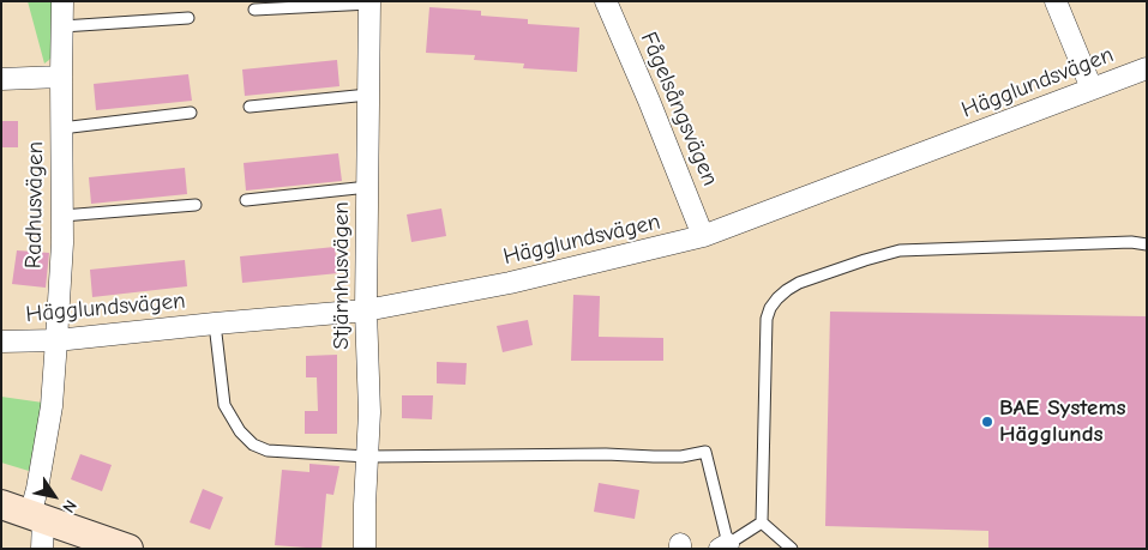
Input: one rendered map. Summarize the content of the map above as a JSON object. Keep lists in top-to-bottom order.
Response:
{
  "streets": {
    "street": [
      "Hägglundsvägen",
      "Fågelsångsvägen",
      "Radhusvägen",
      "Stjärnhusvägen"
    ]
  },
  "crossings": [
    ["Hägglundsvägen", "Fågelsångsvägen"],
    ["Hägglundsvägen", "Radhusvägen"],
    ["Hägglundsvägen", "Stjärnhusvägen"]
  ],
  "places": ["BAE Systems Hägglunds"],
  "north": "bottom right"
}
